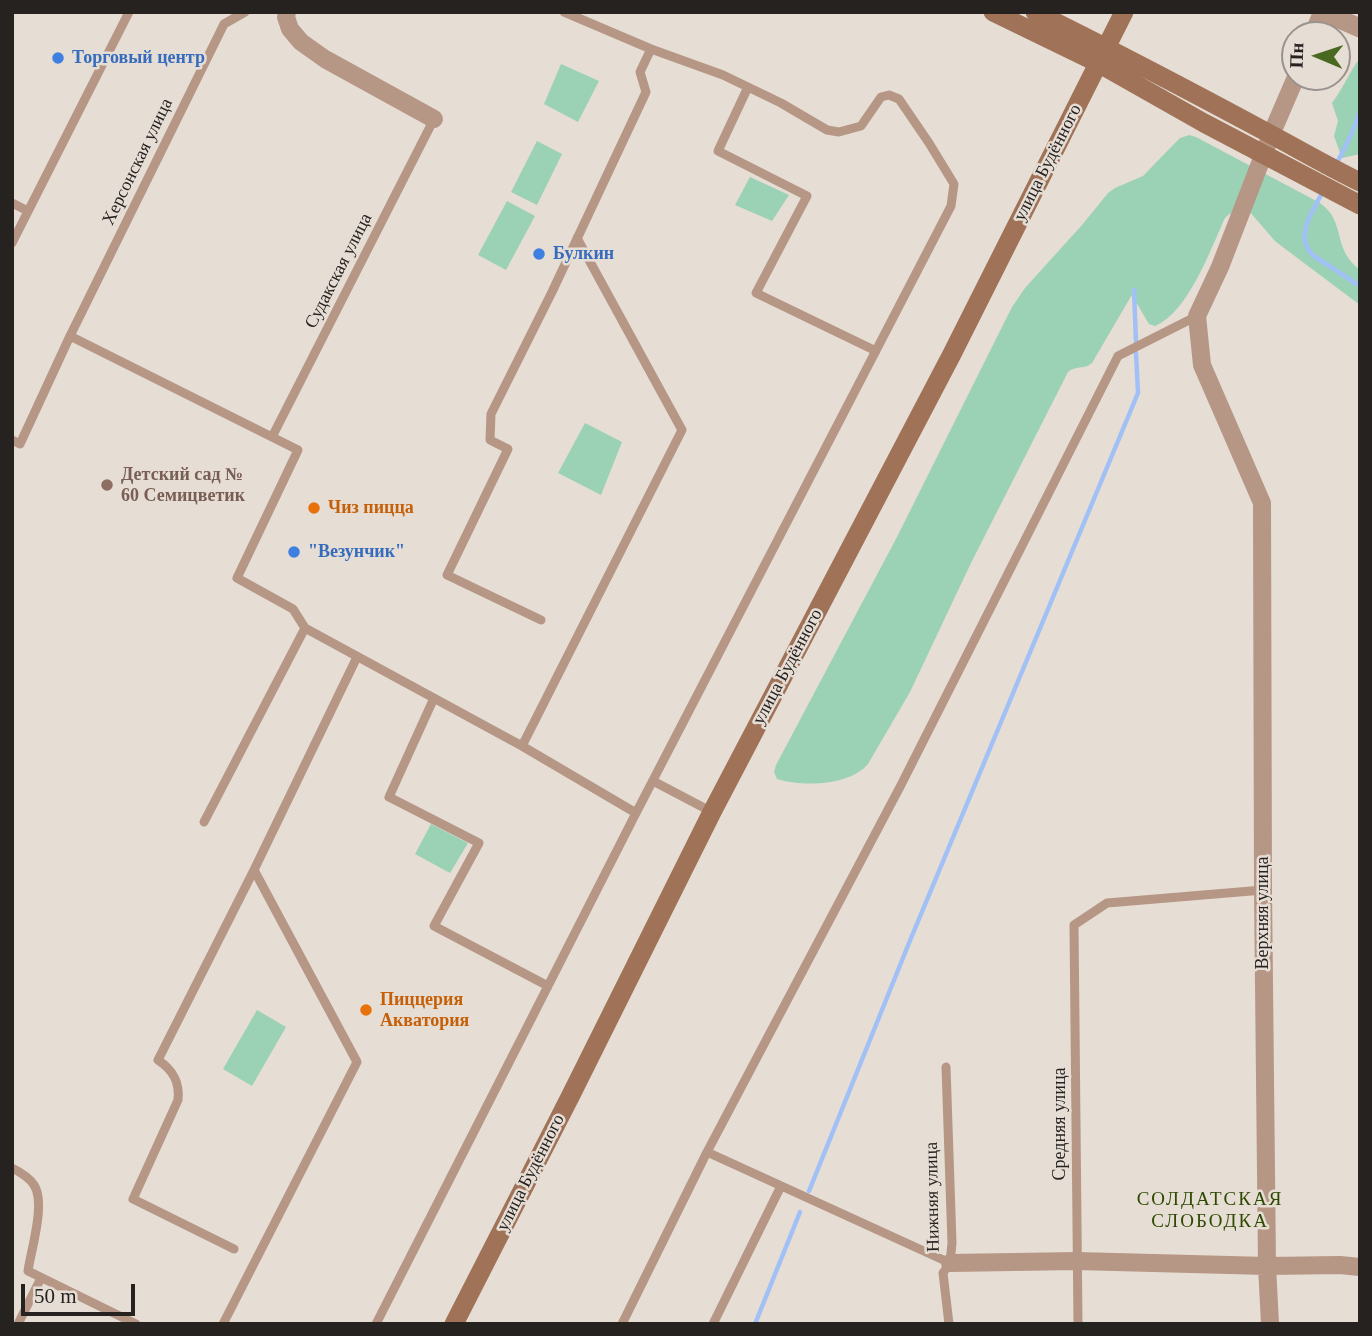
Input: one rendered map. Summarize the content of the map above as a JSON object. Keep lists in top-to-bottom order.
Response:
{
  "streets": {
    "main road": ["улица Будённого"],
    "street": ["Верхняя улица"],
    "lane": [
      "Херсонская улица",
      "Судакская улица",
      "Средняя улица",
      "Нижняя улица"
    ]
  },
  "crossings": [
    ["Верхняя улица", "Средняя улица"]
  ],
  "districts": ["СОЛДАТСКАЯ СЛОБОДКА"],
  "places": [
    "Торговый центр",
    "Булкин",
    "Детский сад № 60 Семицветик",
    "Чиз пицца",
    "\"Везунчик\"",
    "Пиццерия Акватория"
  ],
  "scale_bar": "50 m",
  "north": "left"
}
